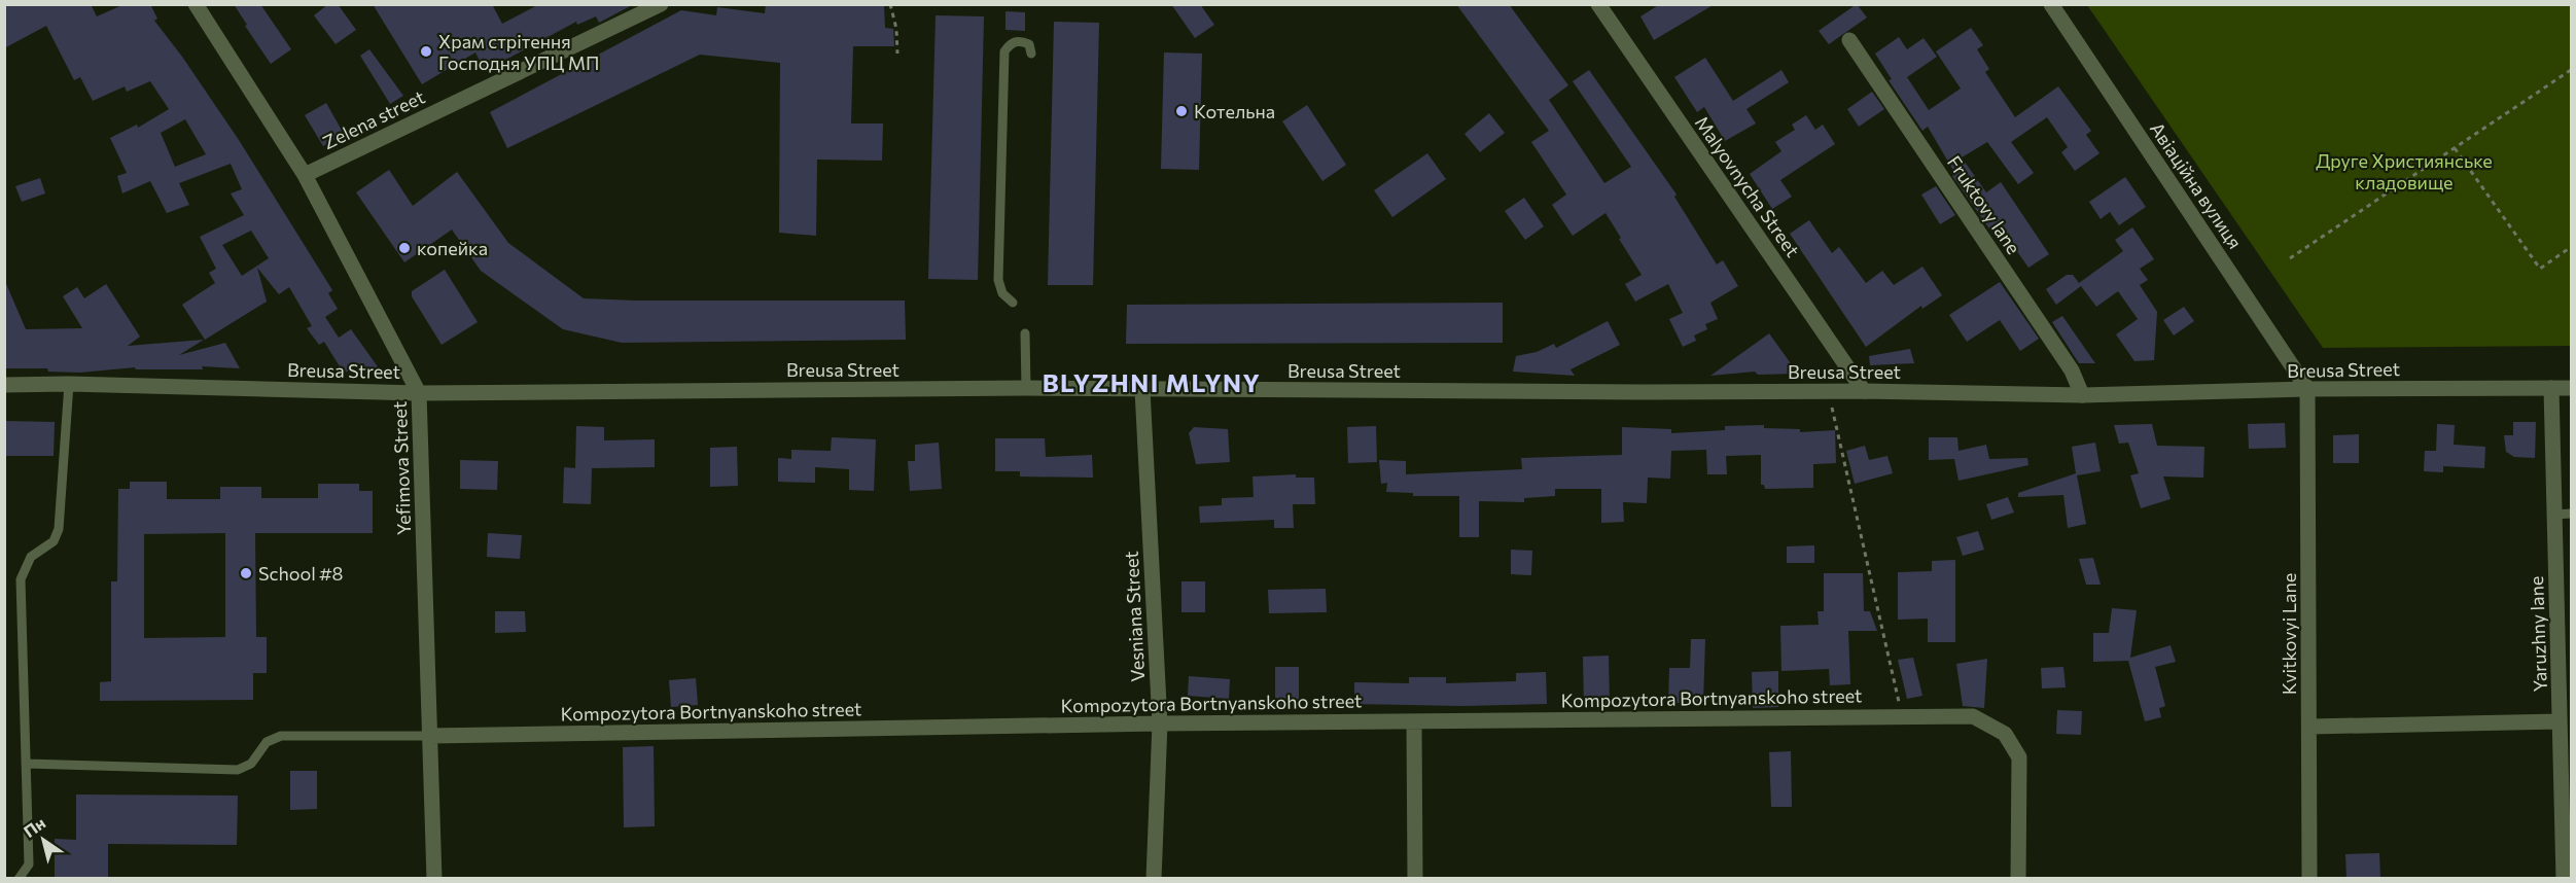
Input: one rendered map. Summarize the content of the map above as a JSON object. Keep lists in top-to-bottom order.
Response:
{
  "streets": {
    "street": [
      "Zelena street",
      "Авіаційна вулиця",
      "Malyovnycha Street",
      "Fruktovy lane",
      "Breusa Street",
      "Yefimova Street",
      "Vesniana Street",
      "Kvitkovyi Lane",
      "Yaruzhny lane",
      "Kompozytora Bortnyanskoho street"
    ]
  },
  "crossings": [
    ["Zelena street", "Yefimova Street"],
    ["Авіаційна вулиця", "Breusa Street"],
    ["Авіаційна вулиця", "Kvitkovyi Lane"],
    ["Malyovnycha Street", "Breusa Street"],
    ["Fruktovy lane", "Breusa Street"],
    ["Breusa Street", "Yefimova Street"],
    ["Breusa Street", "Vesniana Street"],
    ["Breusa Street", "Kvitkovyi Lane"],
    ["Breusa Street", "Yaruzhny lane"],
    ["Yefimova Street", "Kompozytora Bortnyanskoho street"],
    ["Vesniana Street", "Kompozytora Bortnyanskoho street"]
  ],
  "districts": ["BLYZHNI MLYNY"],
  "parks": ["Друге Християнське кладовище"],
  "places": [
    "Храм стрітення Господня УПЦ МП",
    "Котельна",
    "копейка",
    "School #8"
  ],
  "north": "top left"
}
